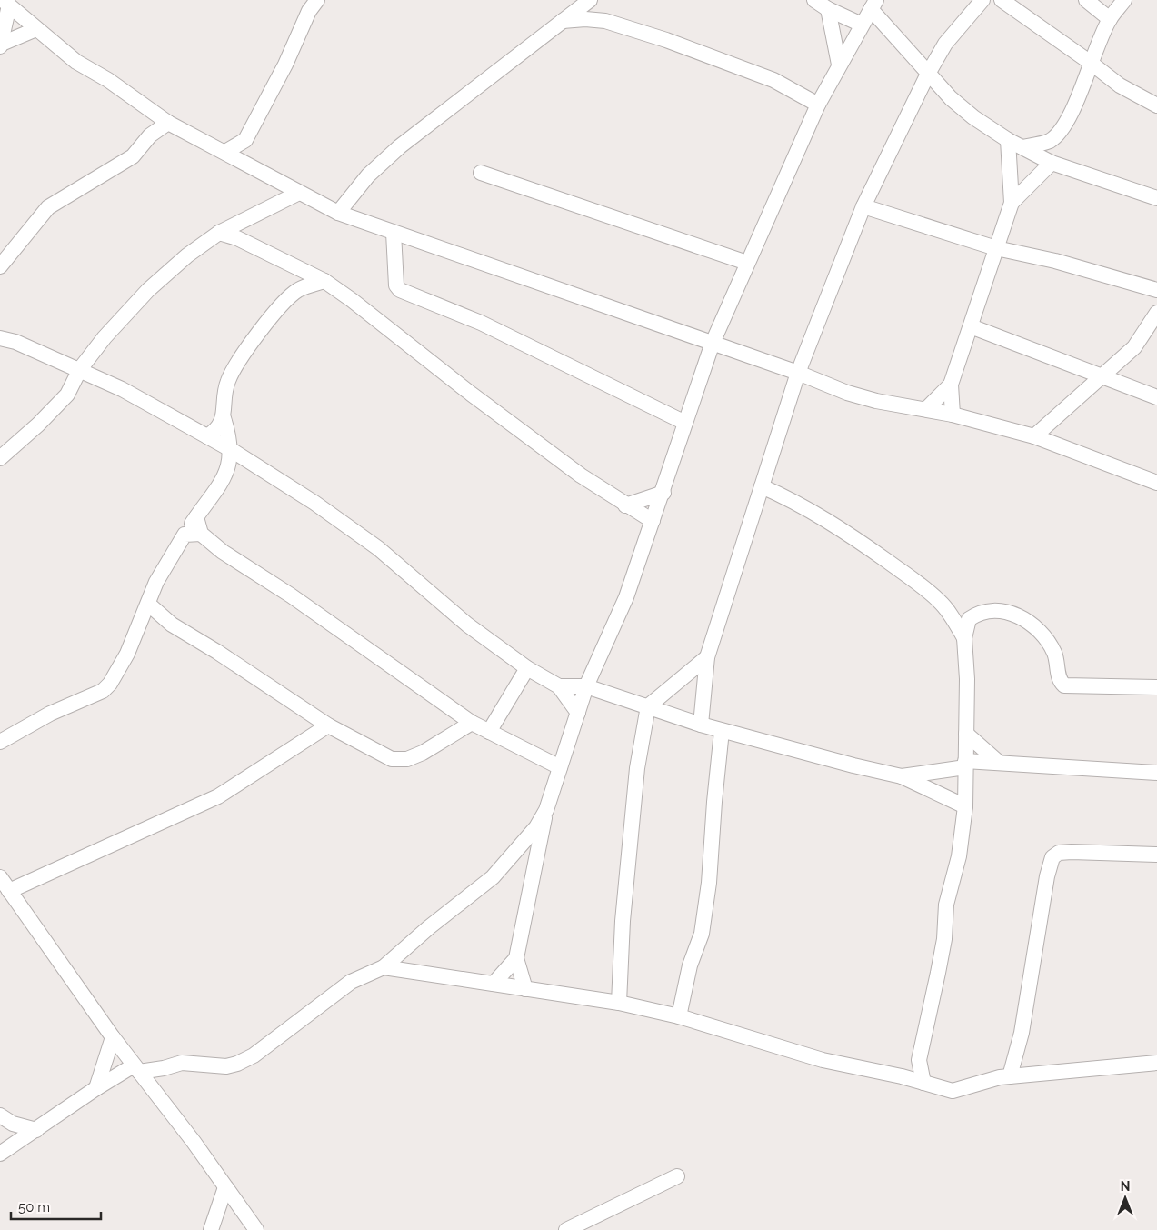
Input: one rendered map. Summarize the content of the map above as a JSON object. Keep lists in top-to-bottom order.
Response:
{
  "scale_bar": "50 m",
  "north": "top"
}
